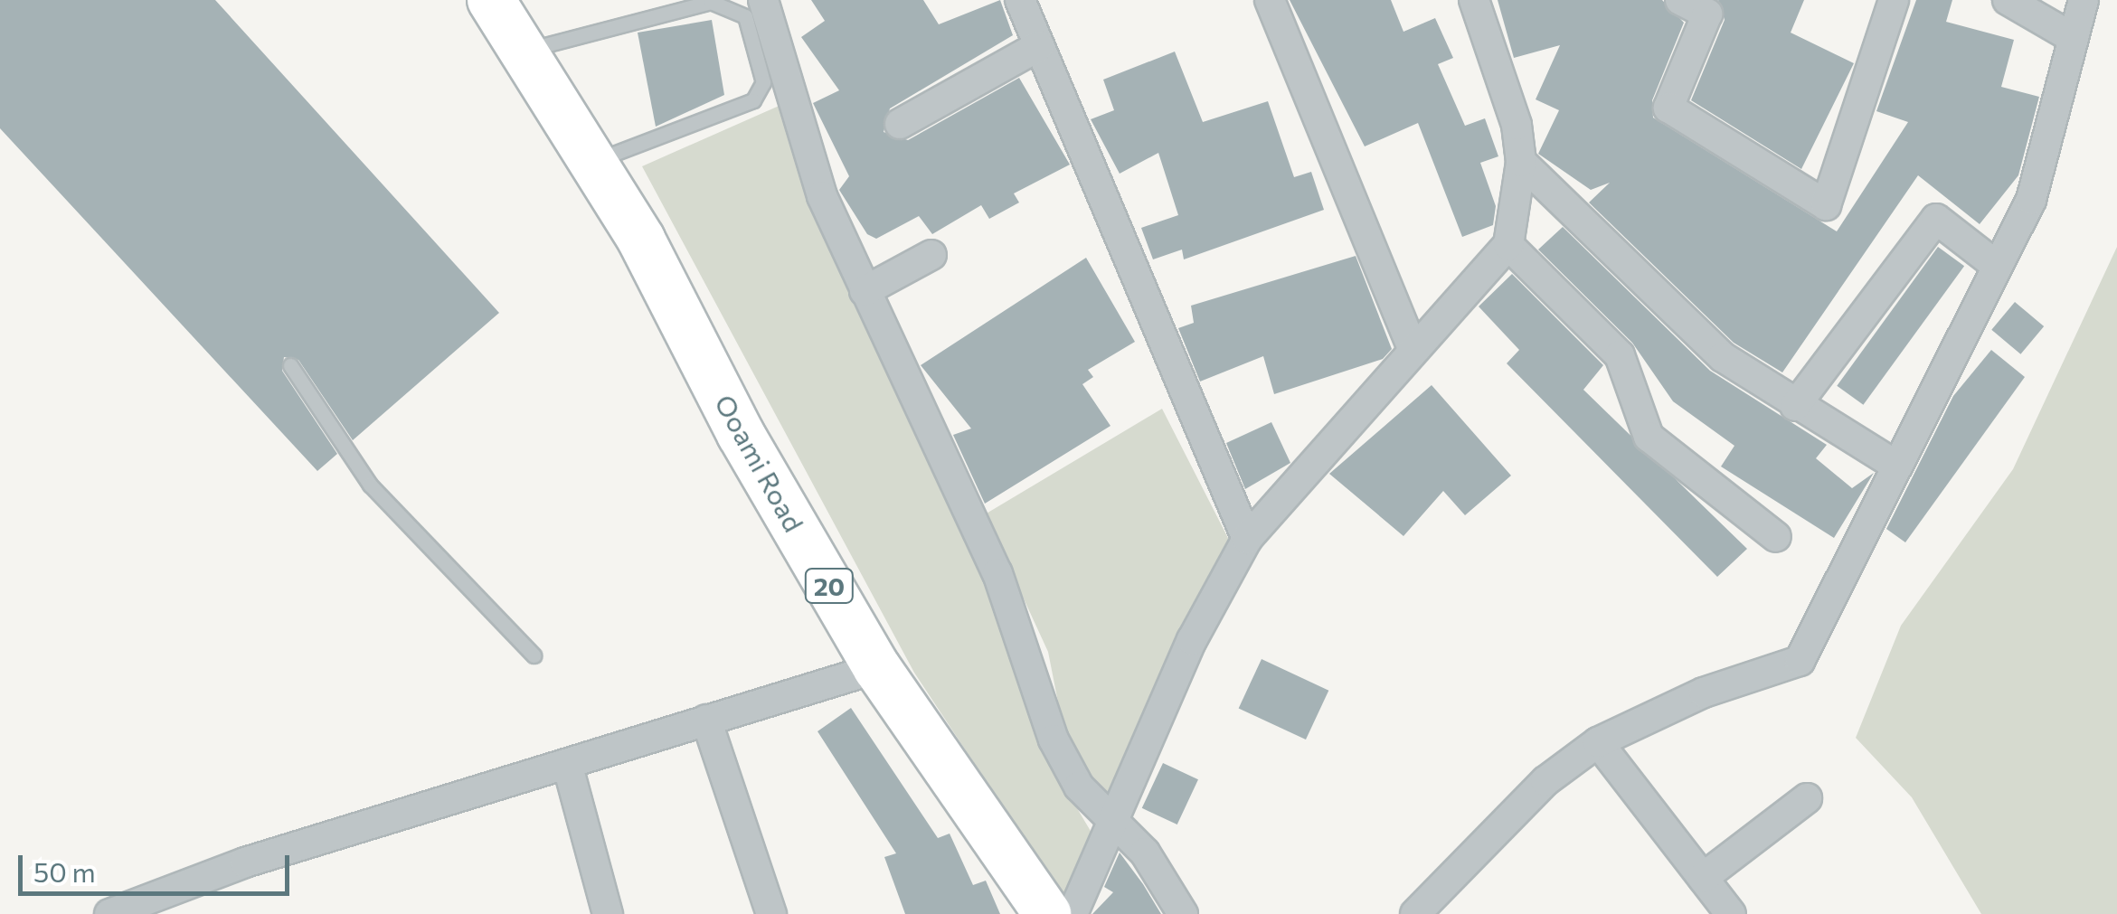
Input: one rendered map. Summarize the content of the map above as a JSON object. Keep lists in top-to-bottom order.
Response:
{
  "streets": {
    "main road": ["Ooami Road", "20"]
  },
  "scale_bar": "50 m"
}
